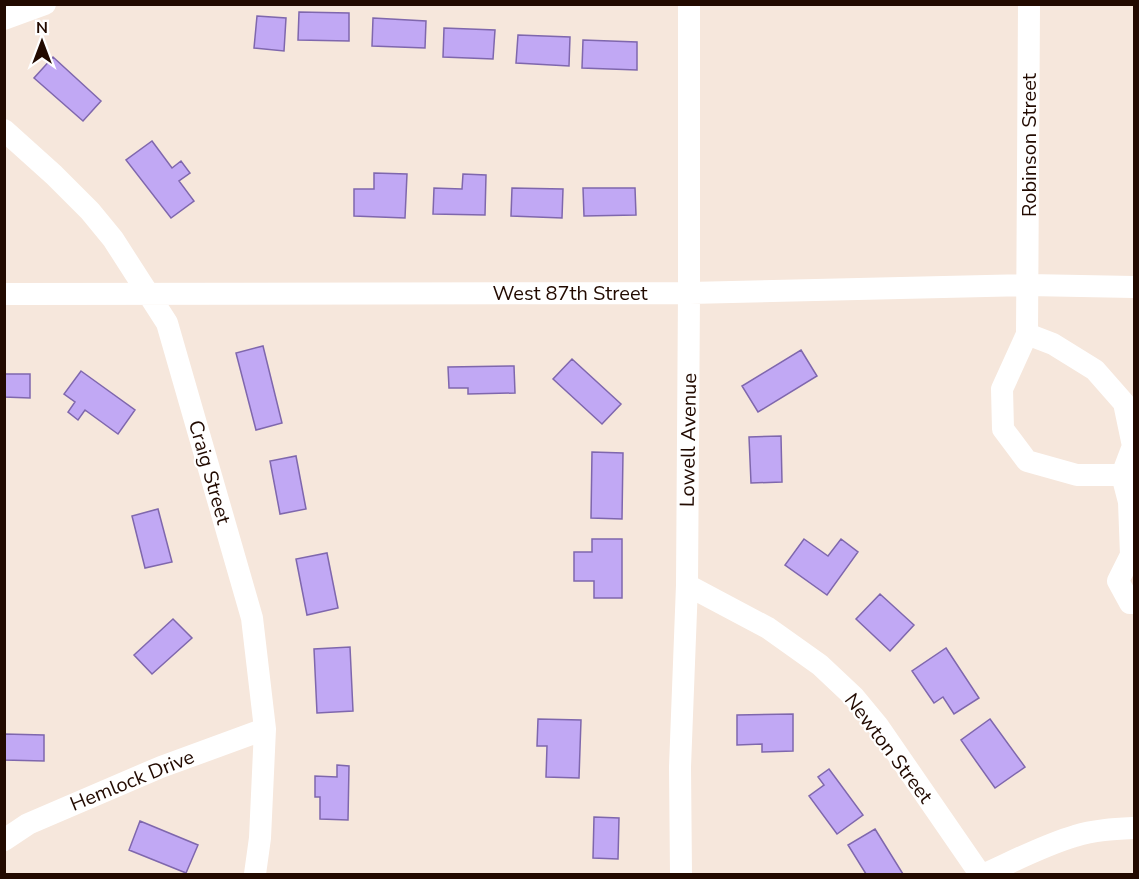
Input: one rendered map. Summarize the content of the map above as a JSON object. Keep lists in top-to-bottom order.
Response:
{
  "streets": {
    "street": [
      "Robinson Street",
      "West 87th Street",
      "Lowell Avenue",
      "Craig Street",
      "Newton Street",
      "Hemlock Drive"
    ]
  },
  "crossings": [
    ["Robinson Street", "West 87th Street"],
    ["West 87th Street", "Lowell Avenue"],
    ["West 87th Street", "Craig Street"],
    ["Lowell Avenue", "Newton Street"],
    ["Craig Street", "Hemlock Drive"]
  ],
  "north": "top"
}
